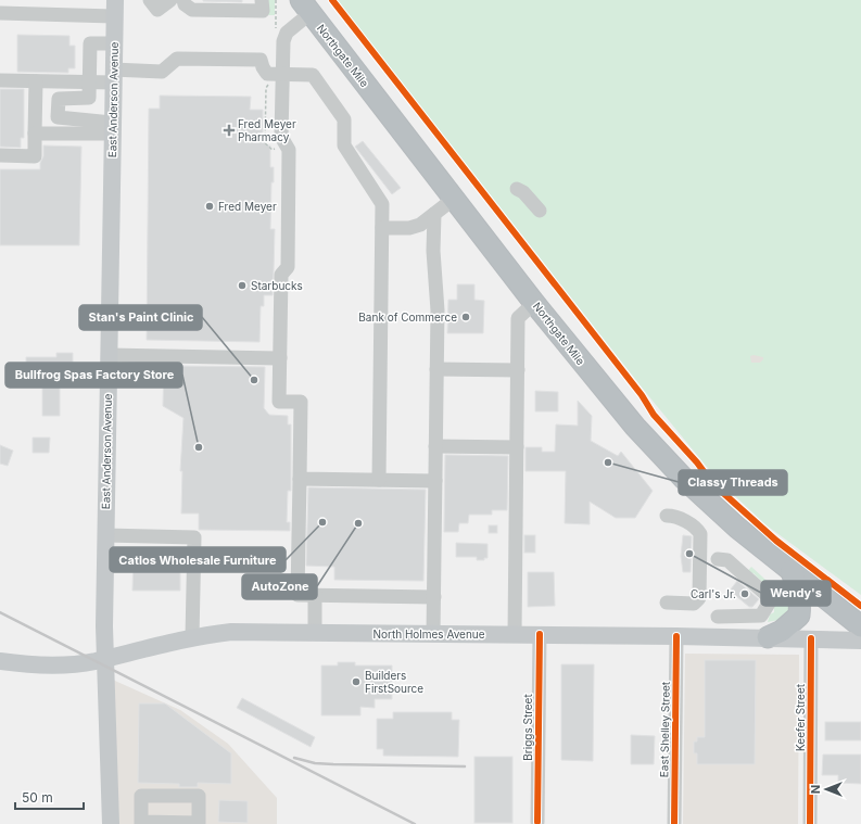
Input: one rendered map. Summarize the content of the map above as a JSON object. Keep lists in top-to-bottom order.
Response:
{
  "streets": {
    "highway": ["Northgate Mile"],
    "main road": ["East Anderson Avenue", "North Holmes Avenue"],
    "street": ["Keefer Street", "Briggs Street", "East Shelley Street"]
  },
  "crossings": [
    ["East Anderson Avenue", "North Holmes Avenue"],
    ["North Holmes Avenue", "Keefer Street"],
    ["North Holmes Avenue", "Briggs Street"],
    ["North Holmes Avenue", "East Shelley Street"]
  ],
  "places": {
    "health": ["Fred Meyer Pharmacy"],
    "other": [
      "Fred Meyer",
      "Starbucks",
      "Bank of Commerce",
      "Stan's Paint Clinic",
      "Bullfrog Spas Factory Store",
      "Classy Threads",
      "Catlos Wholesale Furniture",
      "AutoZone",
      "Wendy's",
      "Carl's Jr.",
      "Builders FirstSource"
    ]
  },
  "scale_bar": "50 m",
  "north": "left"
}
